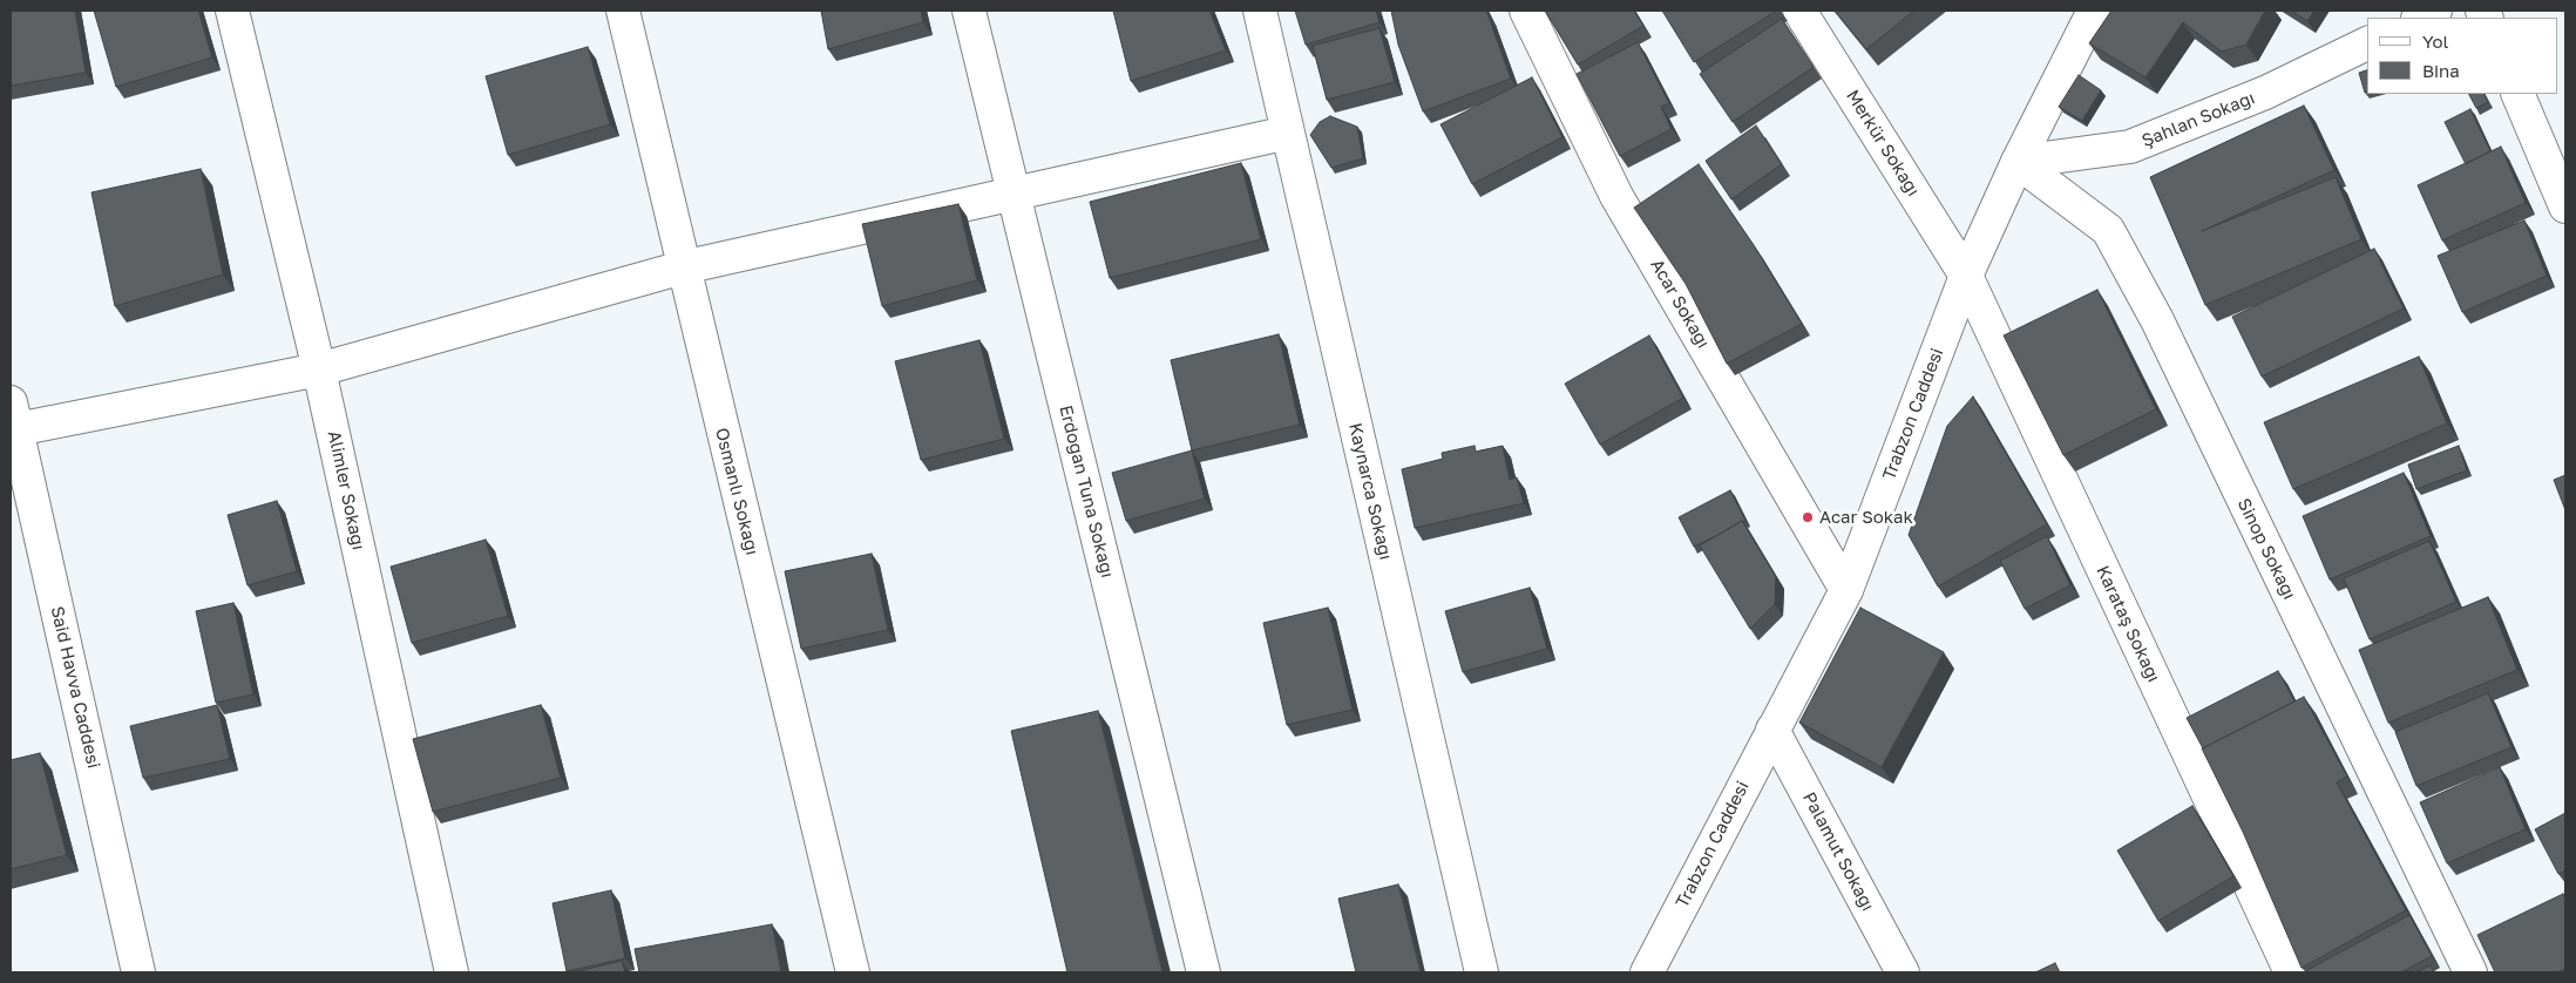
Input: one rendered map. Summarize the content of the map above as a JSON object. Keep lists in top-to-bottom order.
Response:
{
  "streets": {
    "street": [
      "Şahlan Sokağı",
      "Merkür Sokağı",
      "Acar Sokağı",
      "Trabzon Caddesi",
      "Alimler Sokağı",
      "Osmanlı Sokağı",
      "Erdoğan Tuna Sokağı",
      "Kaynarca Sokağı",
      "Sinop Sokağı",
      "Karataş Sokağı",
      "Said Havva Caddesi",
      "Palamut Sokağı"
    ]
  },
  "crossings": [
    ["Şahlan Sokağı", "Trabzon Caddesi"],
    ["Şahlan Sokağı", "Sinop Sokağı"],
    ["Merkür Sokağı", "Trabzon Caddesi"],
    ["Merkür Sokağı", "Karataş Sokağı"],
    ["Acar Sokağı", "Trabzon Caddesi"],
    ["Trabzon Caddesi", "Sinop Sokağı"],
    ["Trabzon Caddesi", "Karataş Sokağı"],
    ["Trabzon Caddesi", "Palamut Sokağı"]
  ],
  "places": ["Acar Sokak"],
  "legend": ["Yol", "Bina"]
}
